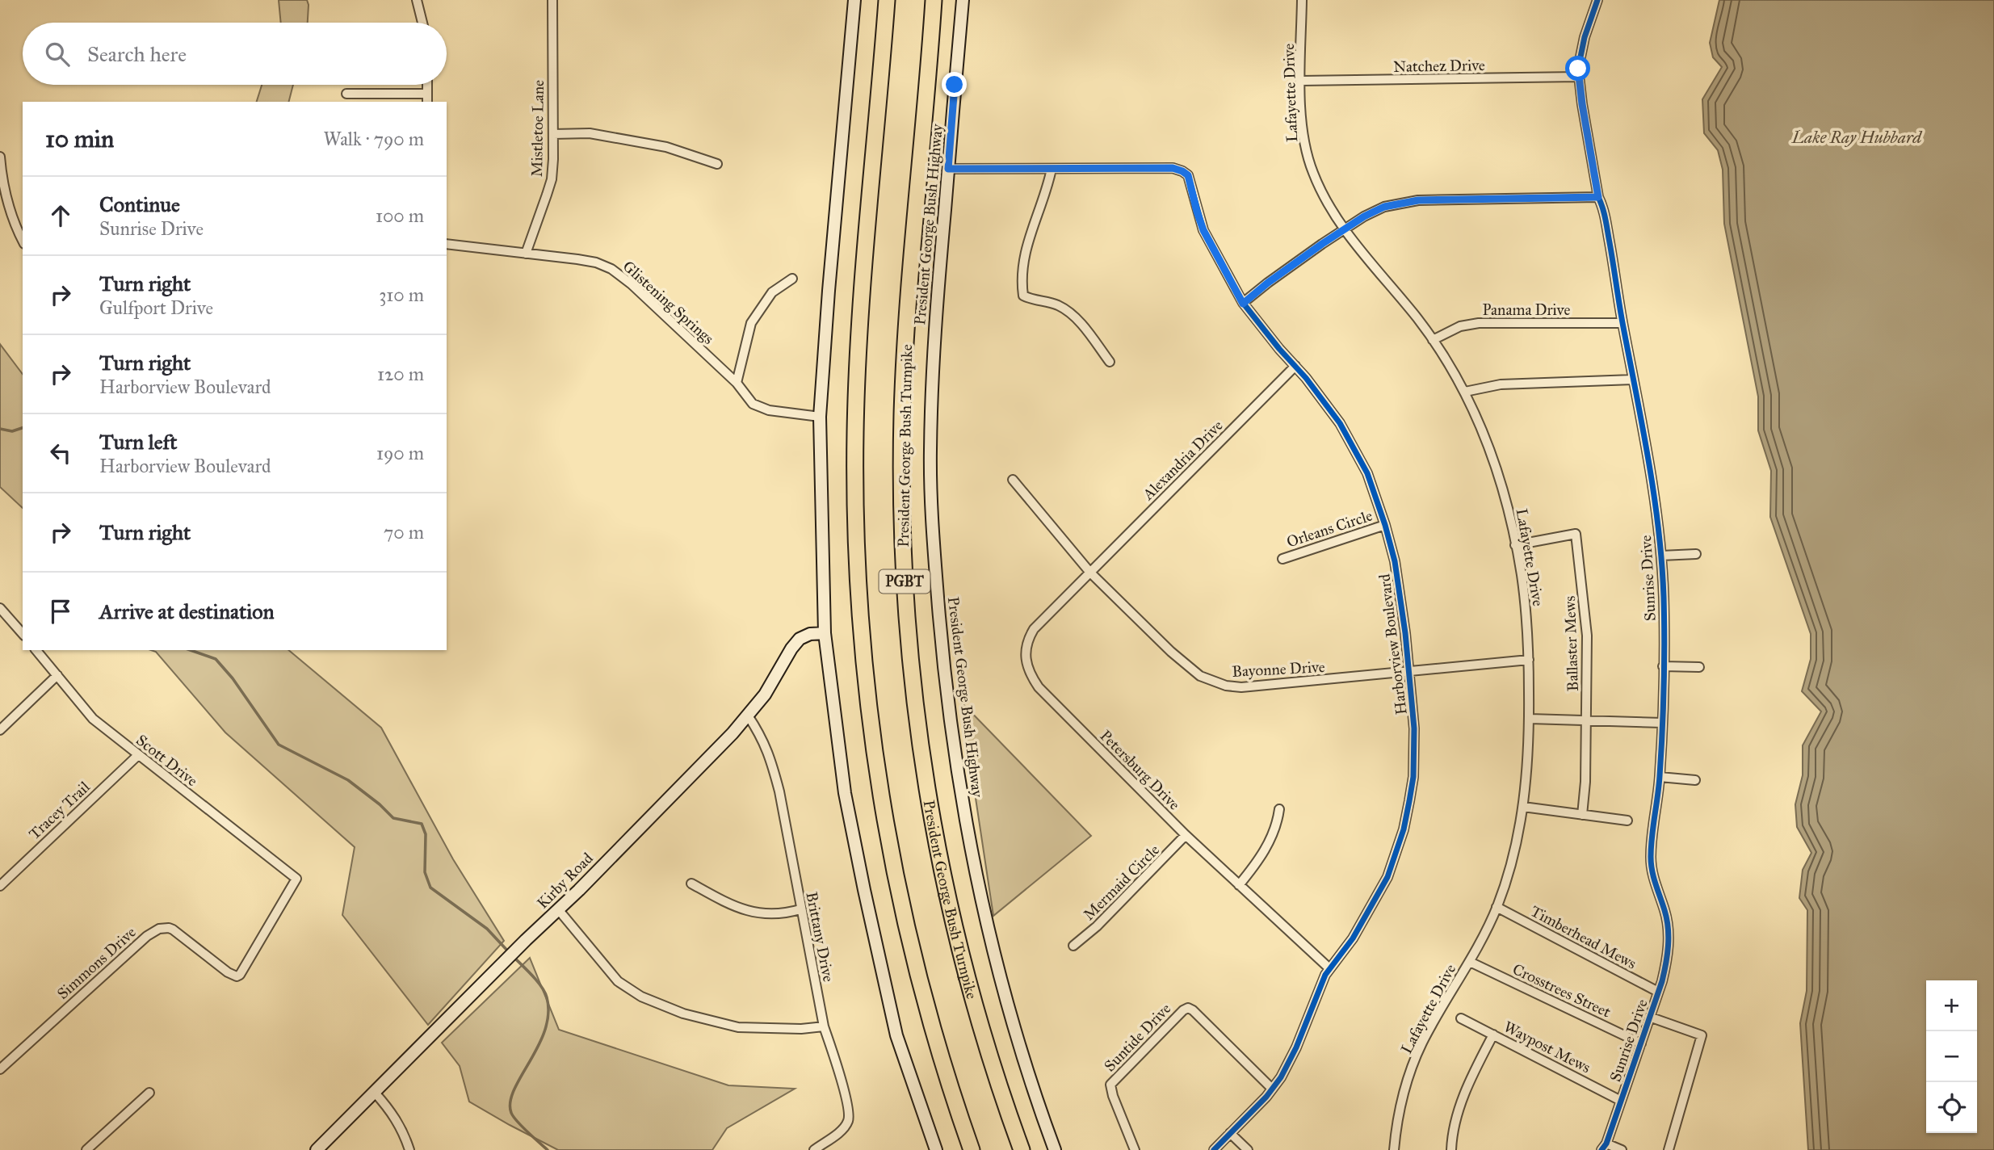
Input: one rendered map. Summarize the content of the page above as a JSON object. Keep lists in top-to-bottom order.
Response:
{
  "streets": {
    "highway": ["President George Bush Turnpike", "PGBT"],
    "main road": ["President George Bush Highway", "Kirby Road"],
    "street": [
      "Natchez Drive",
      "Lafayette Drive",
      "Mistletoe Lane",
      "Glistening Springs",
      "Panama Drive",
      "Alexandria Drive",
      "Orleans Circle",
      "Sunrise Drive",
      "Ballaster Mews",
      "Harborview Boulevard",
      "Bayonne Drive",
      "Scott Drive",
      "Petersburg Drive",
      "Tracey Trail",
      "Mermaid Circle",
      "Brittany Drive",
      "Timberhead Mews",
      "Simmons Drive",
      "Crosstrees Street",
      "Suntide Drive",
      "Waypost Mews"
    ]
  },
  "crossings": [
    ["Natchez Drive", "Lafayette Drive"],
    ["Natchez Drive", "Sunrise Drive"],
    ["Lafayette Drive", "Panama Drive"],
    ["Lafayette Drive", "Ballaster Mews"],
    ["Lafayette Drive", "Bayonne Drive"],
    ["Lafayette Drive", "Timberhead Mews"],
    ["Lafayette Drive", "Crosstrees Street"],
    ["Mistletoe Lane", "Glistening Springs"],
    ["President George Bush Highway", "Harborview Boulevard"],
    ["Panama Drive", "Sunrise Drive"],
    ["Alexandria Drive", "Harborview Boulevard"],
    ["Alexandria Drive", "Bayonne Drive"],
    ["Alexandria Drive", "Petersburg Drive"],
    ["Orleans Circle", "Harborview Boulevard"],
    ["Sunrise Drive", "Timberhead Mews"],
    ["Sunrise Drive", "Crosstrees Street"],
    ["Sunrise Drive", "Waypost Mews"],
    ["Harborview Boulevard", "Bayonne Drive"],
    ["Harborview Boulevard", "Petersburg Drive"],
    ["Harborview Boulevard", "Suntide Drive"],
    ["Bayonne Drive", "Petersburg Drive"],
    ["Scott Drive", "Tracey Trail"],
    ["Scott Drive", "Simmons Drive"],
    ["Petersburg Drive", "Mermaid Circle"],
    ["Kirby Road", "Brittany Drive"]
  ],
  "water": ["Lake Ray Hubbard"],
  "page": {
    "search": "Search here",
    "heading": ["10 min", "Walk · 790 m"],
    "list": [
      ["Continue", "Sunrise Drive", "100 m"],
      ["Turn right", "Gulfport Drive", "310 m"],
      ["Turn right", "Harborview Boulevard", "120 m"],
      ["Turn left", "Harborview Boulevard", "190 m"],
      ["Turn right", "70 m"],
      "Arrive at destination"
    ],
    "map_buttons": ["+", "−"]
  }
}
